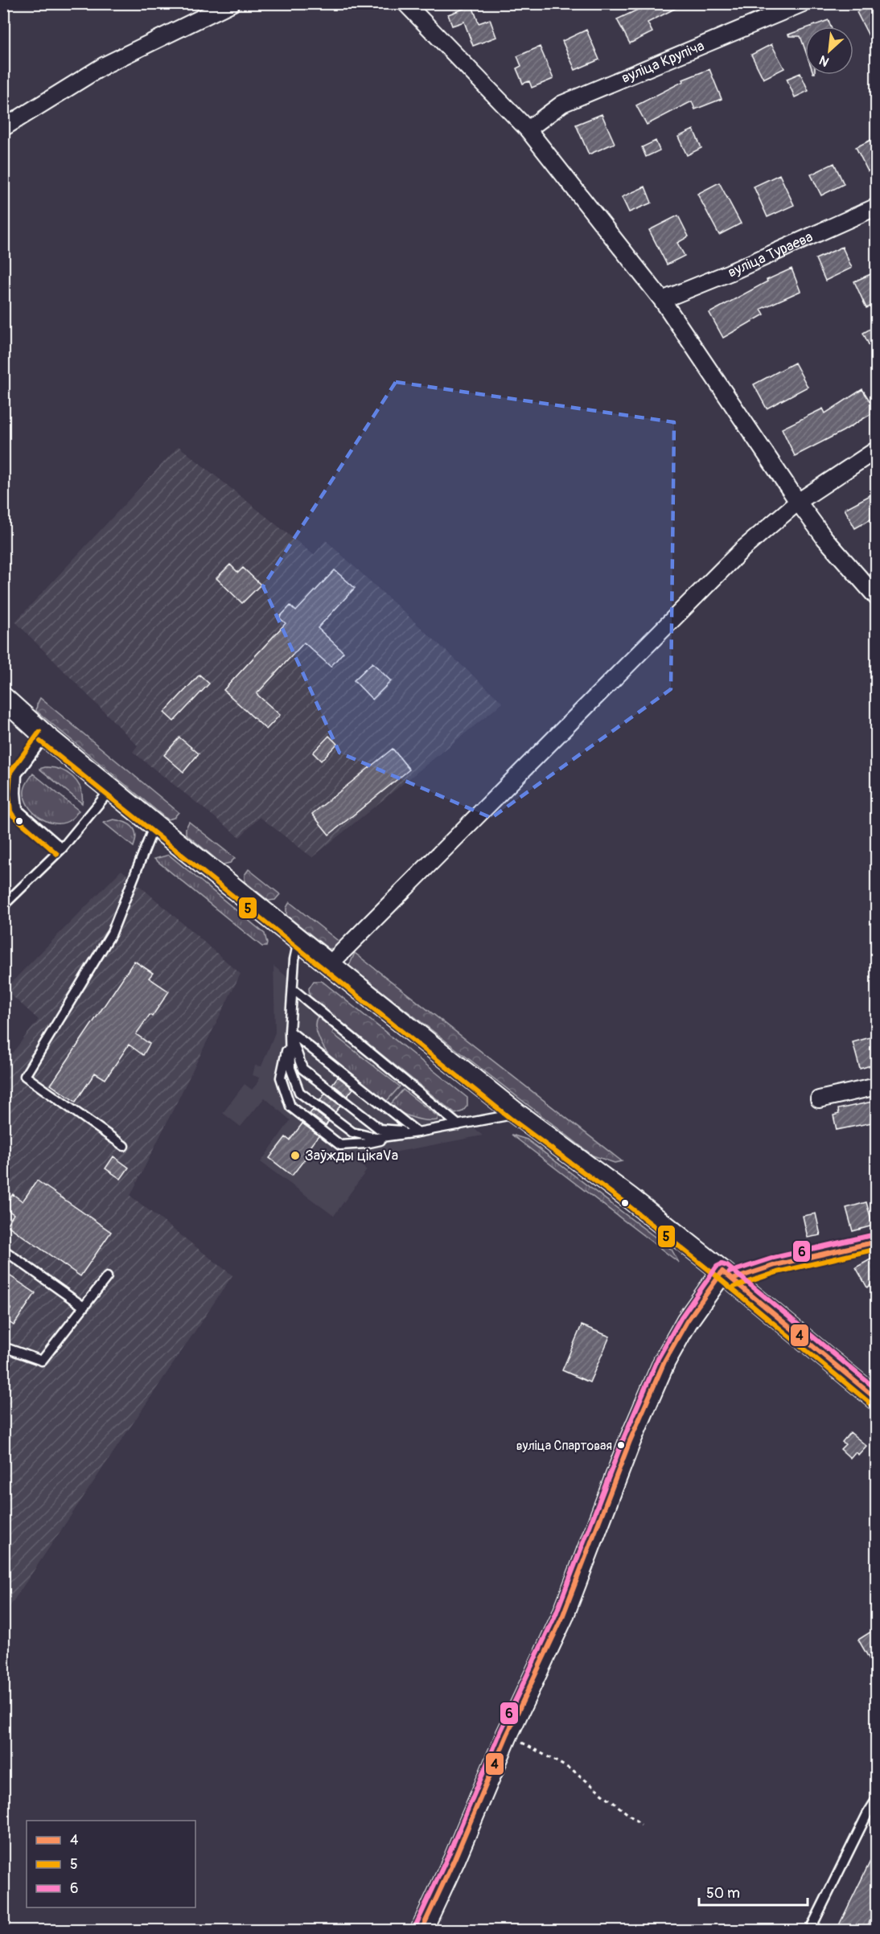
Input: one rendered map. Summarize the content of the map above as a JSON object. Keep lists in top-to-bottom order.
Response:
{
  "streets": {
    "street": ["вуліца Крупіча", "вуліца Тураева"]
  },
  "places": ["Заўжды цікаVа", "вуліца Спартовая"],
  "lines": ["transit line 5", "transit line 6", "transit line 4"],
  "legend": ["4", "5", "6"],
  "scale_bar": "50 m",
  "north": "bottom left"
}
